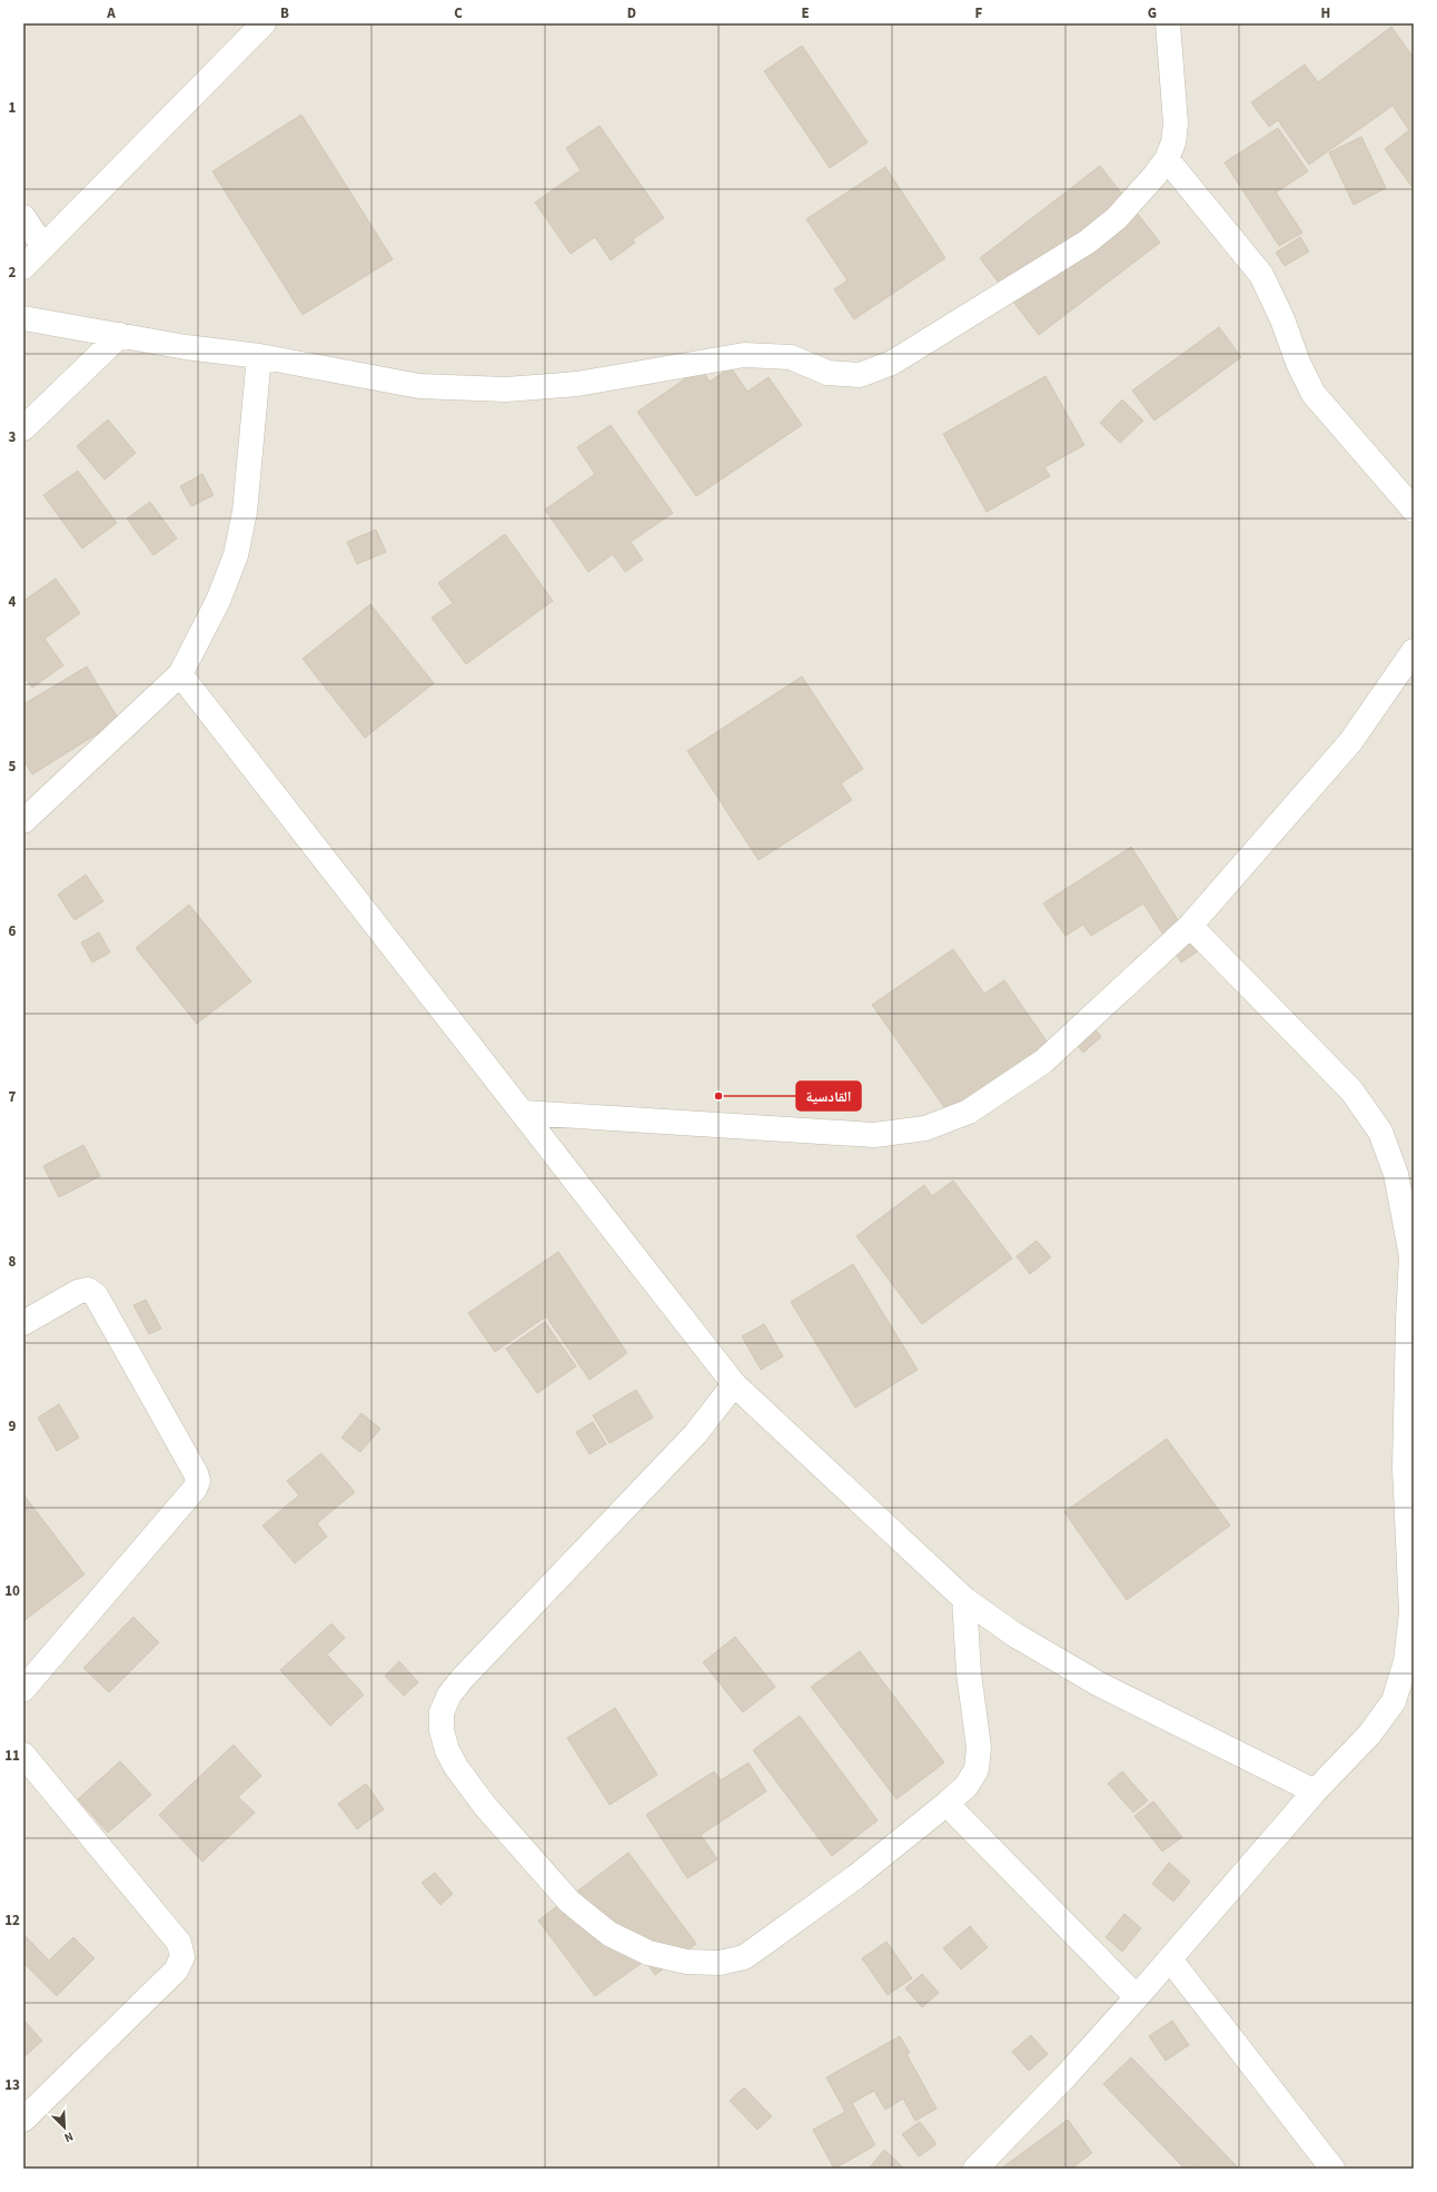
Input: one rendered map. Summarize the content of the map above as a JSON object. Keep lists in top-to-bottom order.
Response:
{
  "places": ["القادسية"],
  "north": "bottom right",
  "grid": {
    "columns": [
      "A",
      "B",
      "C",
      "D",
      "E",
      "F",
      "G",
      "H"
    ],
    "rows": [
      "1",
      "2",
      "3",
      "4",
      "5",
      "6",
      "7",
      "8",
      "9",
      "10",
      "11",
      "12",
      "13"
    ]
  }
}
